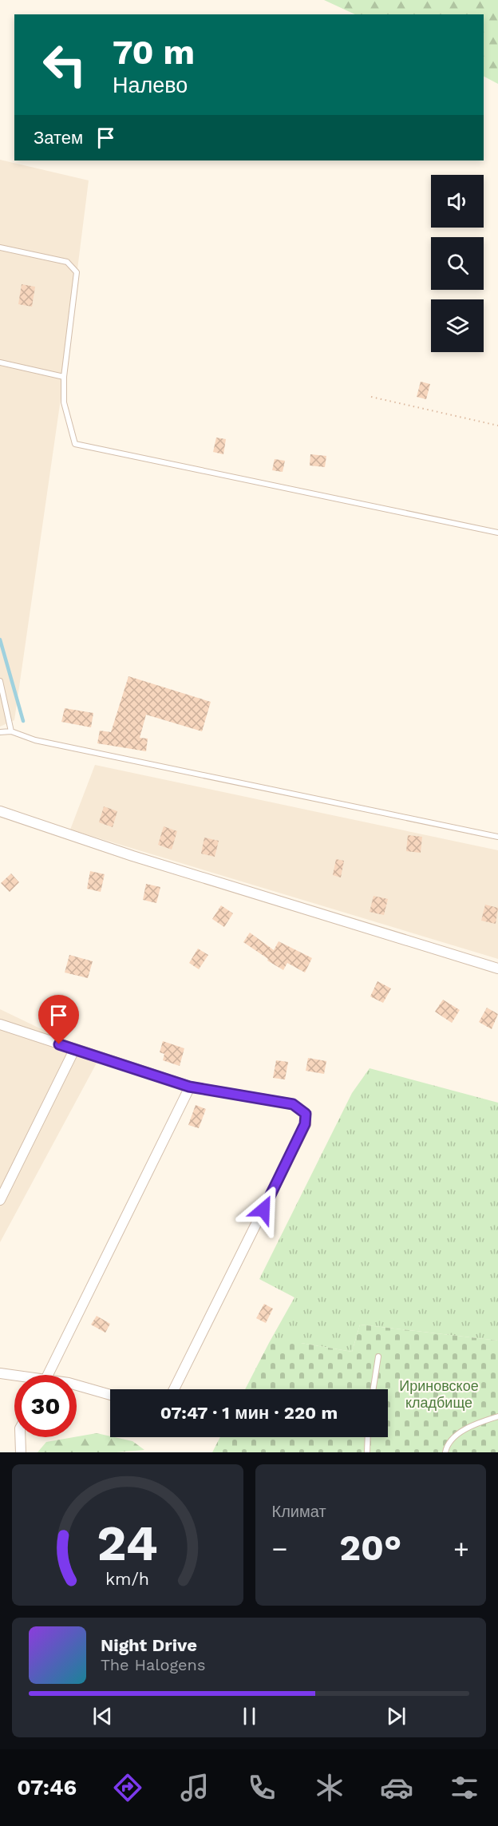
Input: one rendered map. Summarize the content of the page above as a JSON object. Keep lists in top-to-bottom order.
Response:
{
  "parks": ["Ириновское кладбище"],
  "page": {
    "turn": ["70 m", "Налево"],
    "then": "Затем",
    "limit": "30",
    "trip": "07:47 · 1 мин · 220 m",
    "tile": "Климат",
    "heat": ["−", "20°", "+"],
    "song": ["Night Drive", "The Halogens"],
    "tabs": "07:46",
    "gauge": ["24", "km/h"]
  }
}
